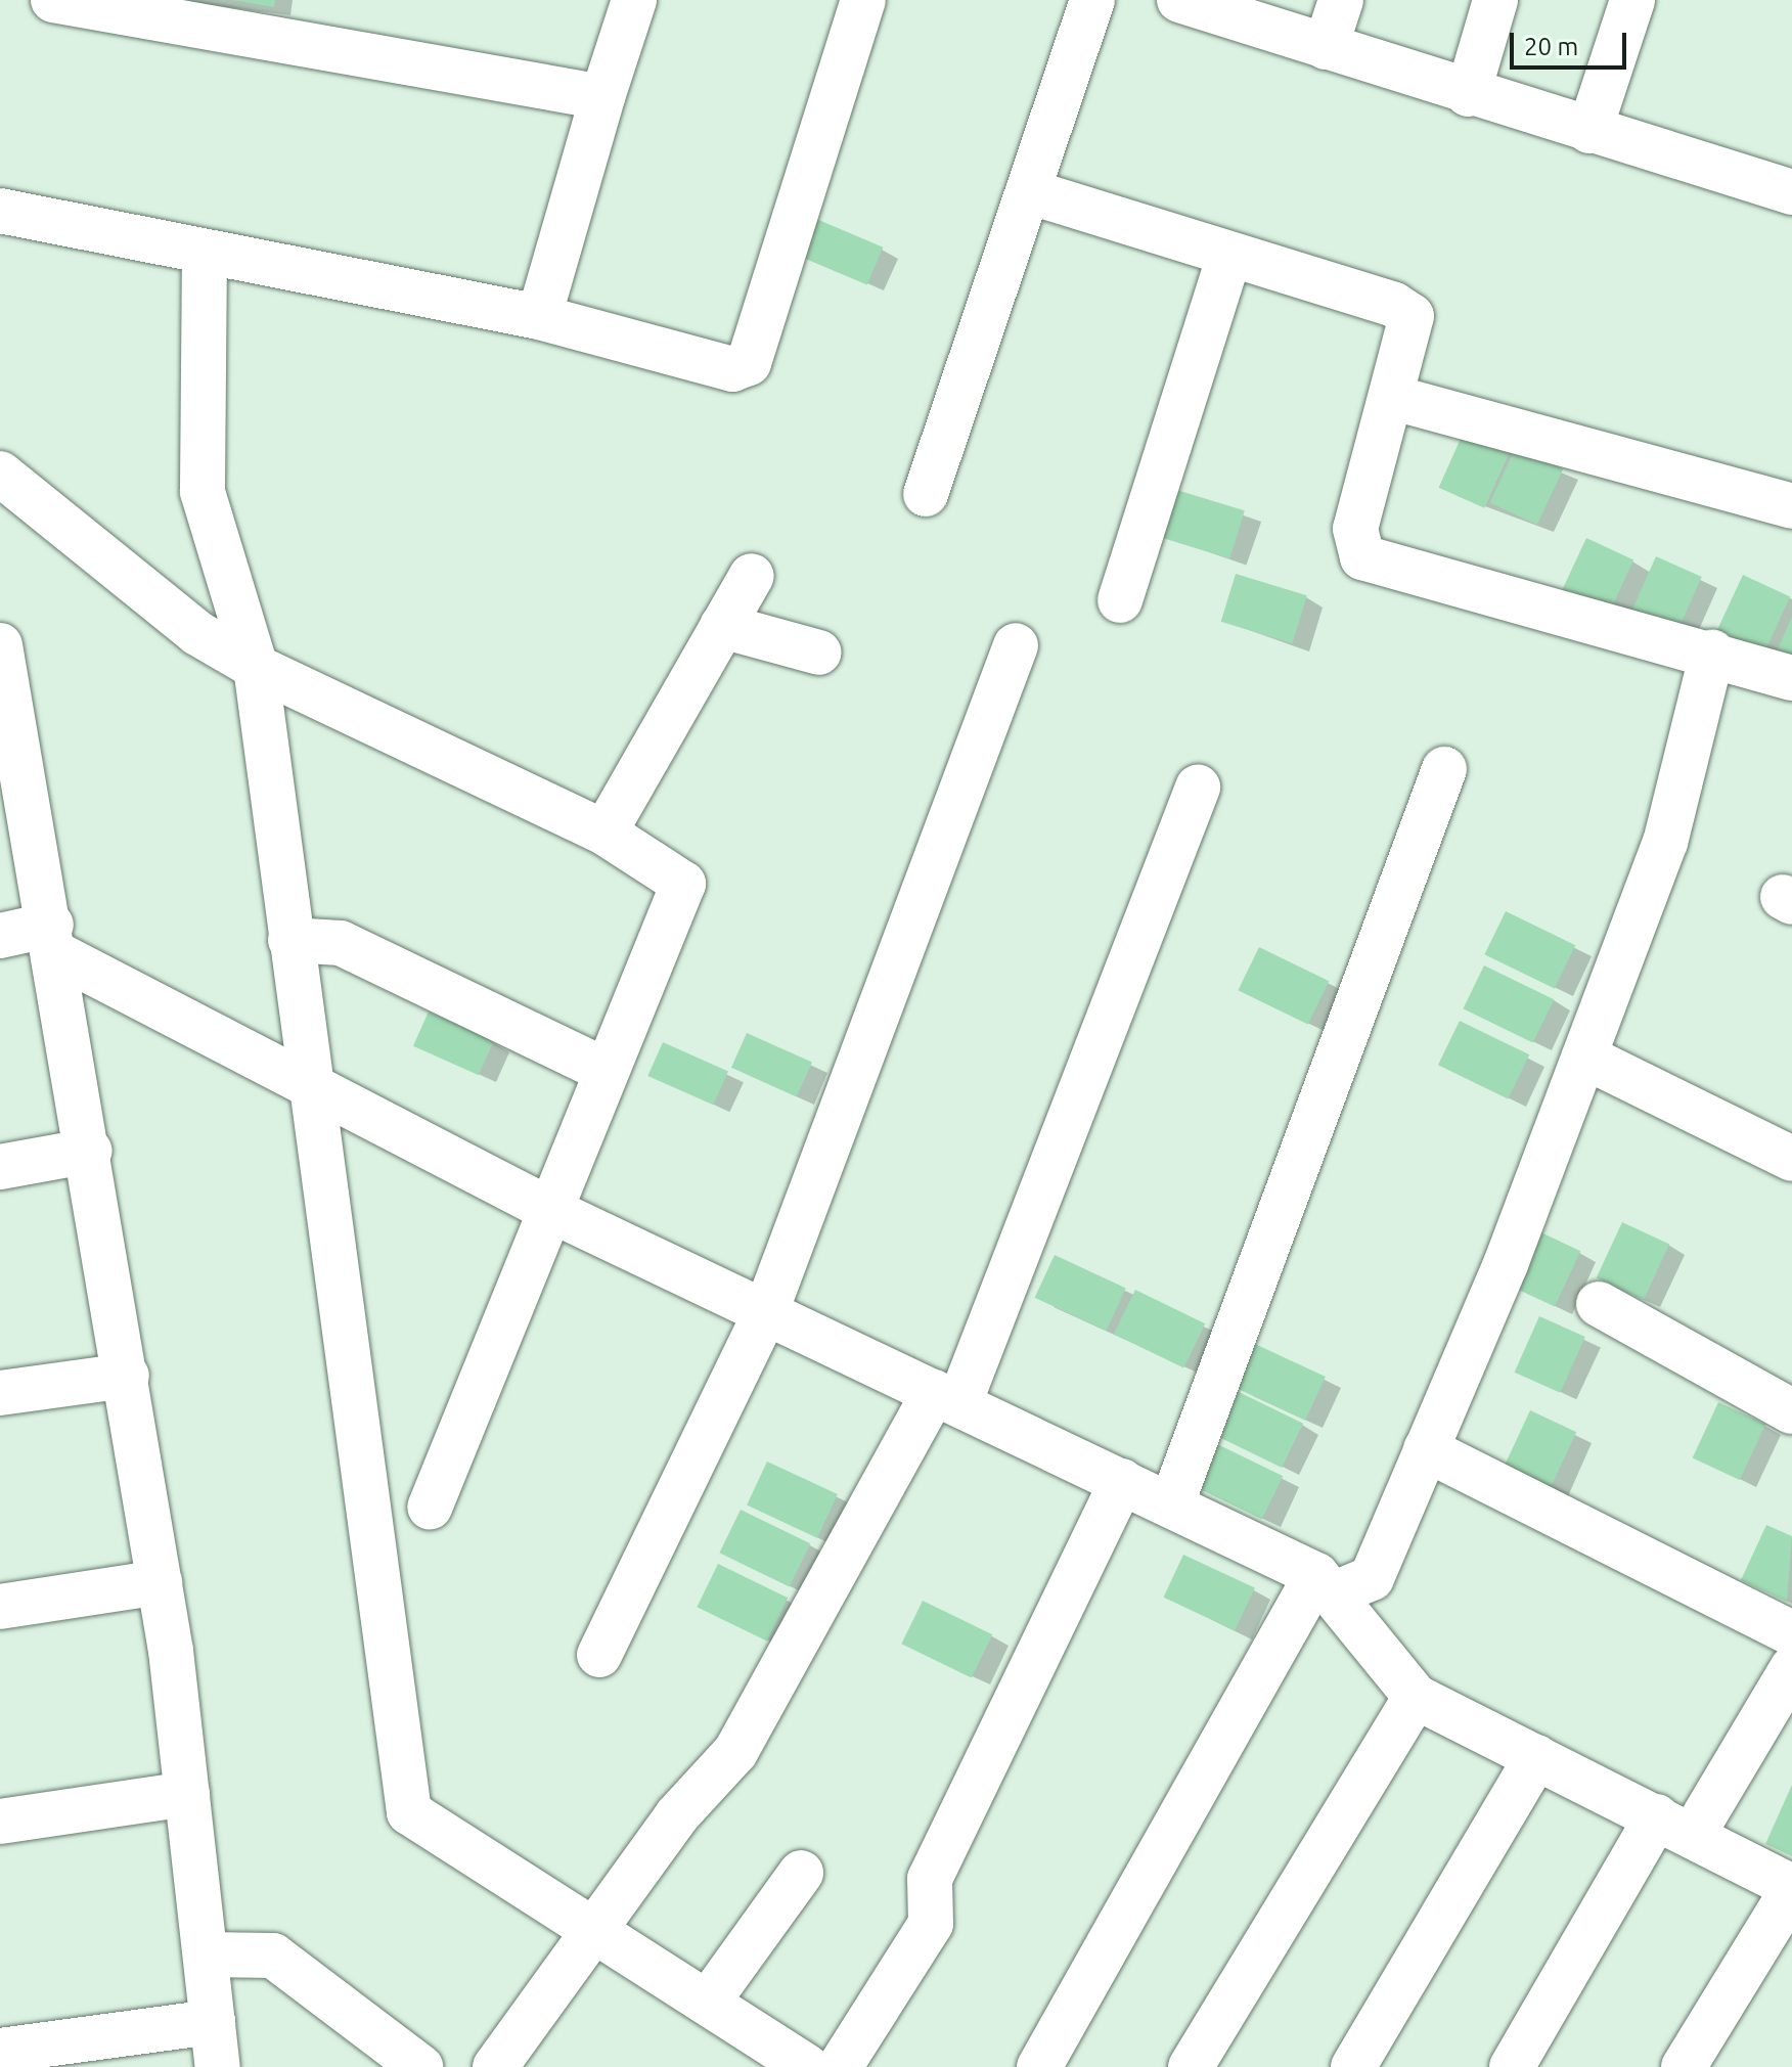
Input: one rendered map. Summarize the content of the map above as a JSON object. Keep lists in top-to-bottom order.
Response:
{
  "scale_bar": "20 m"
}
